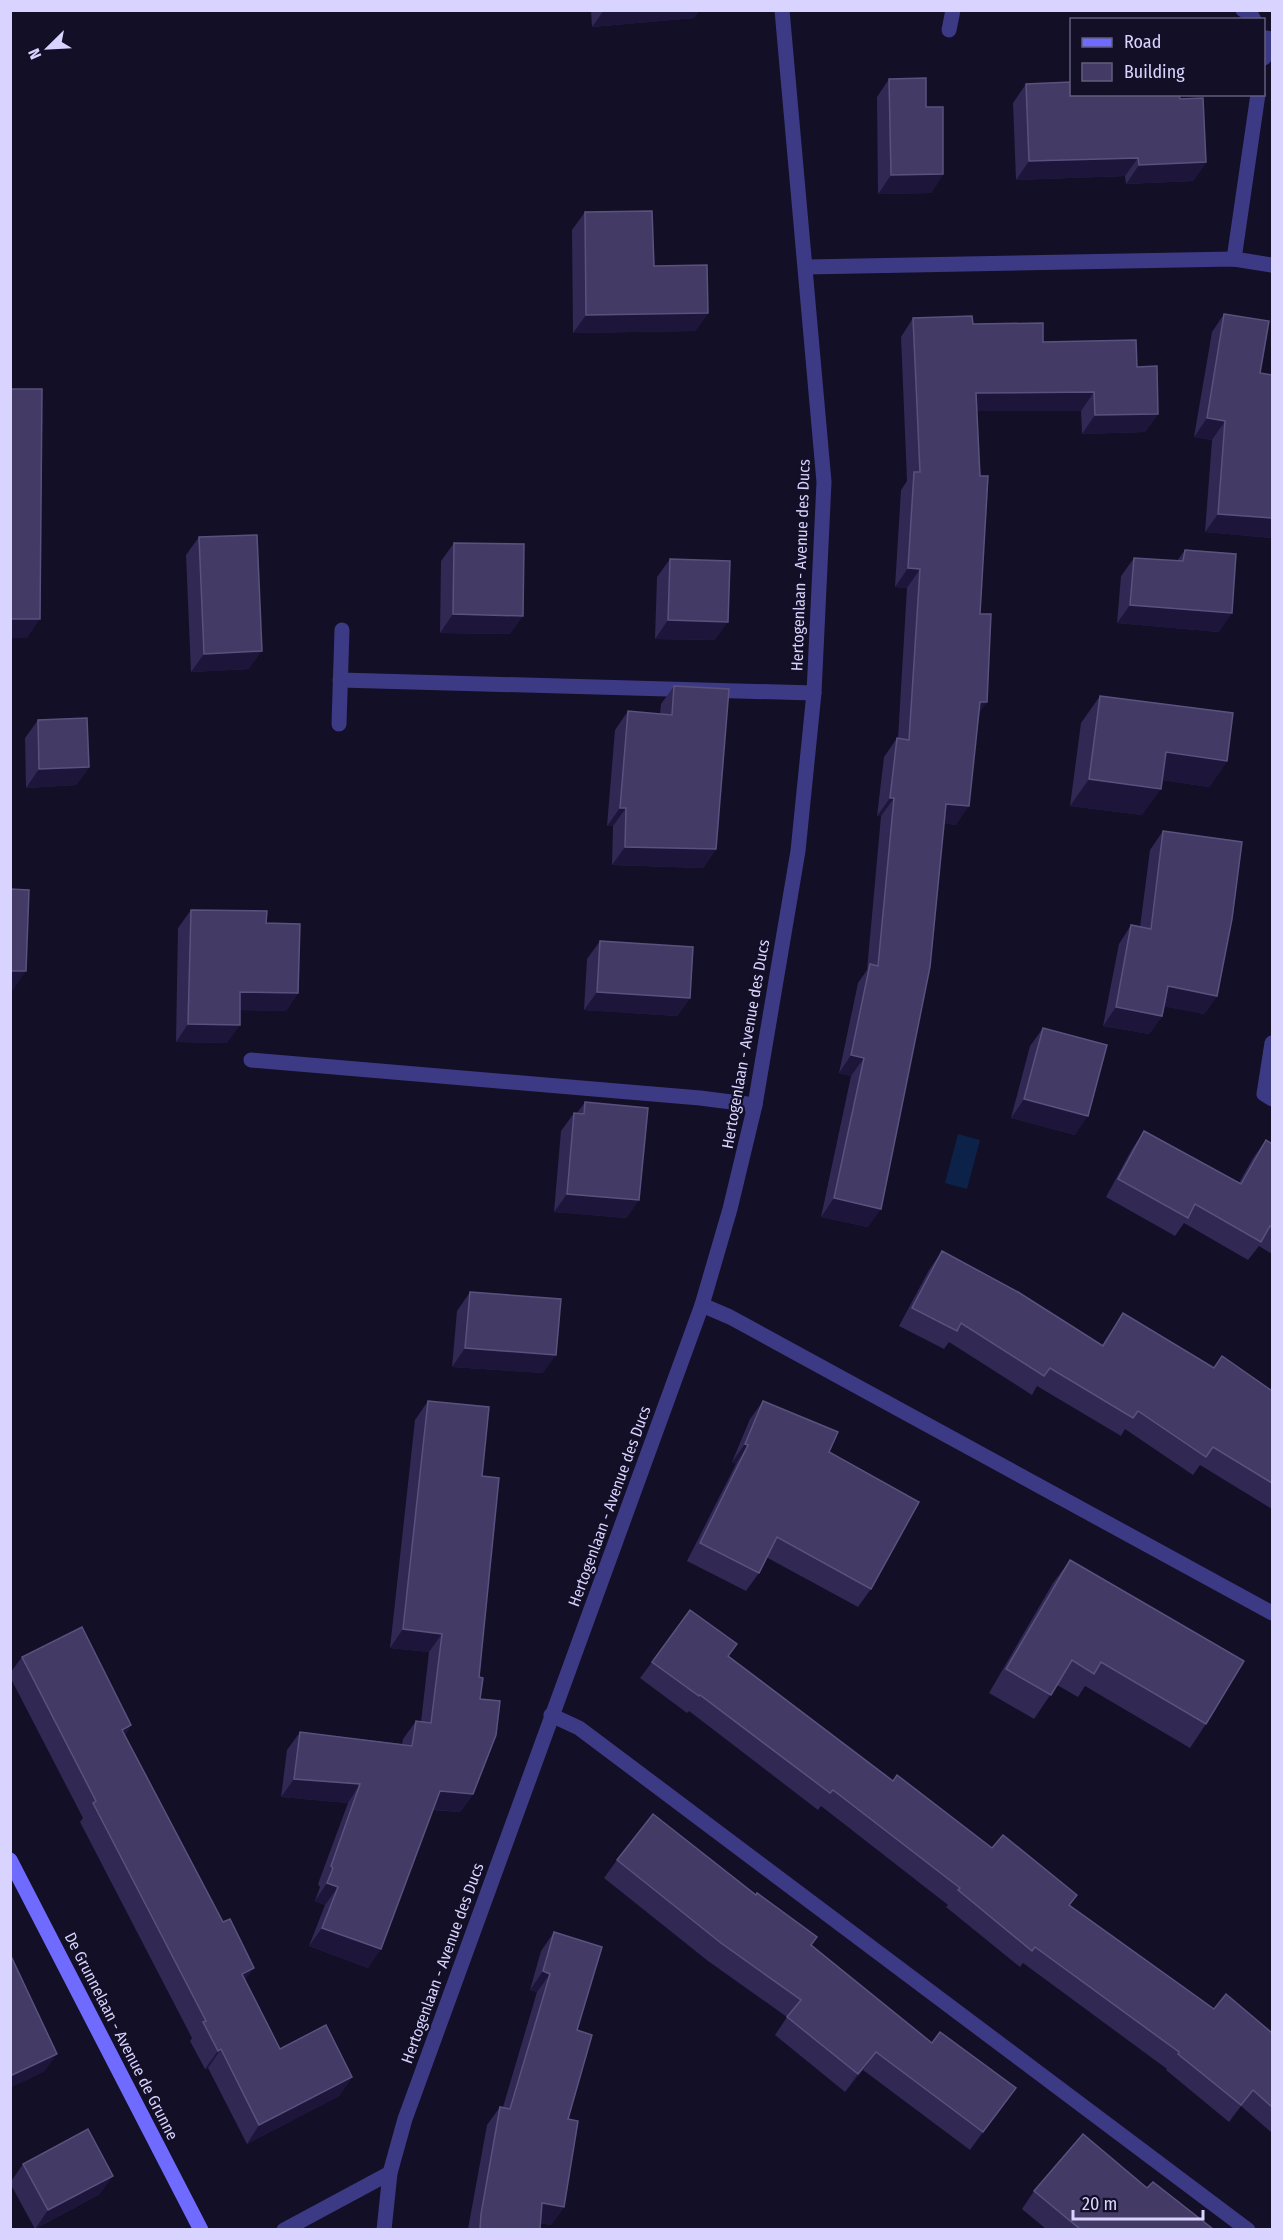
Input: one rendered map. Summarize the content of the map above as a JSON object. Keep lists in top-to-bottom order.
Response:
{
  "streets": {
    "street": ["Hertogenlaan - Avenue des Ducs", "De Grunnelaan - Avenue de Grunne"]
  },
  "legend": ["Road", "Building"],
  "scale_bar": "20 m",
  "north": "bottom left"
}
